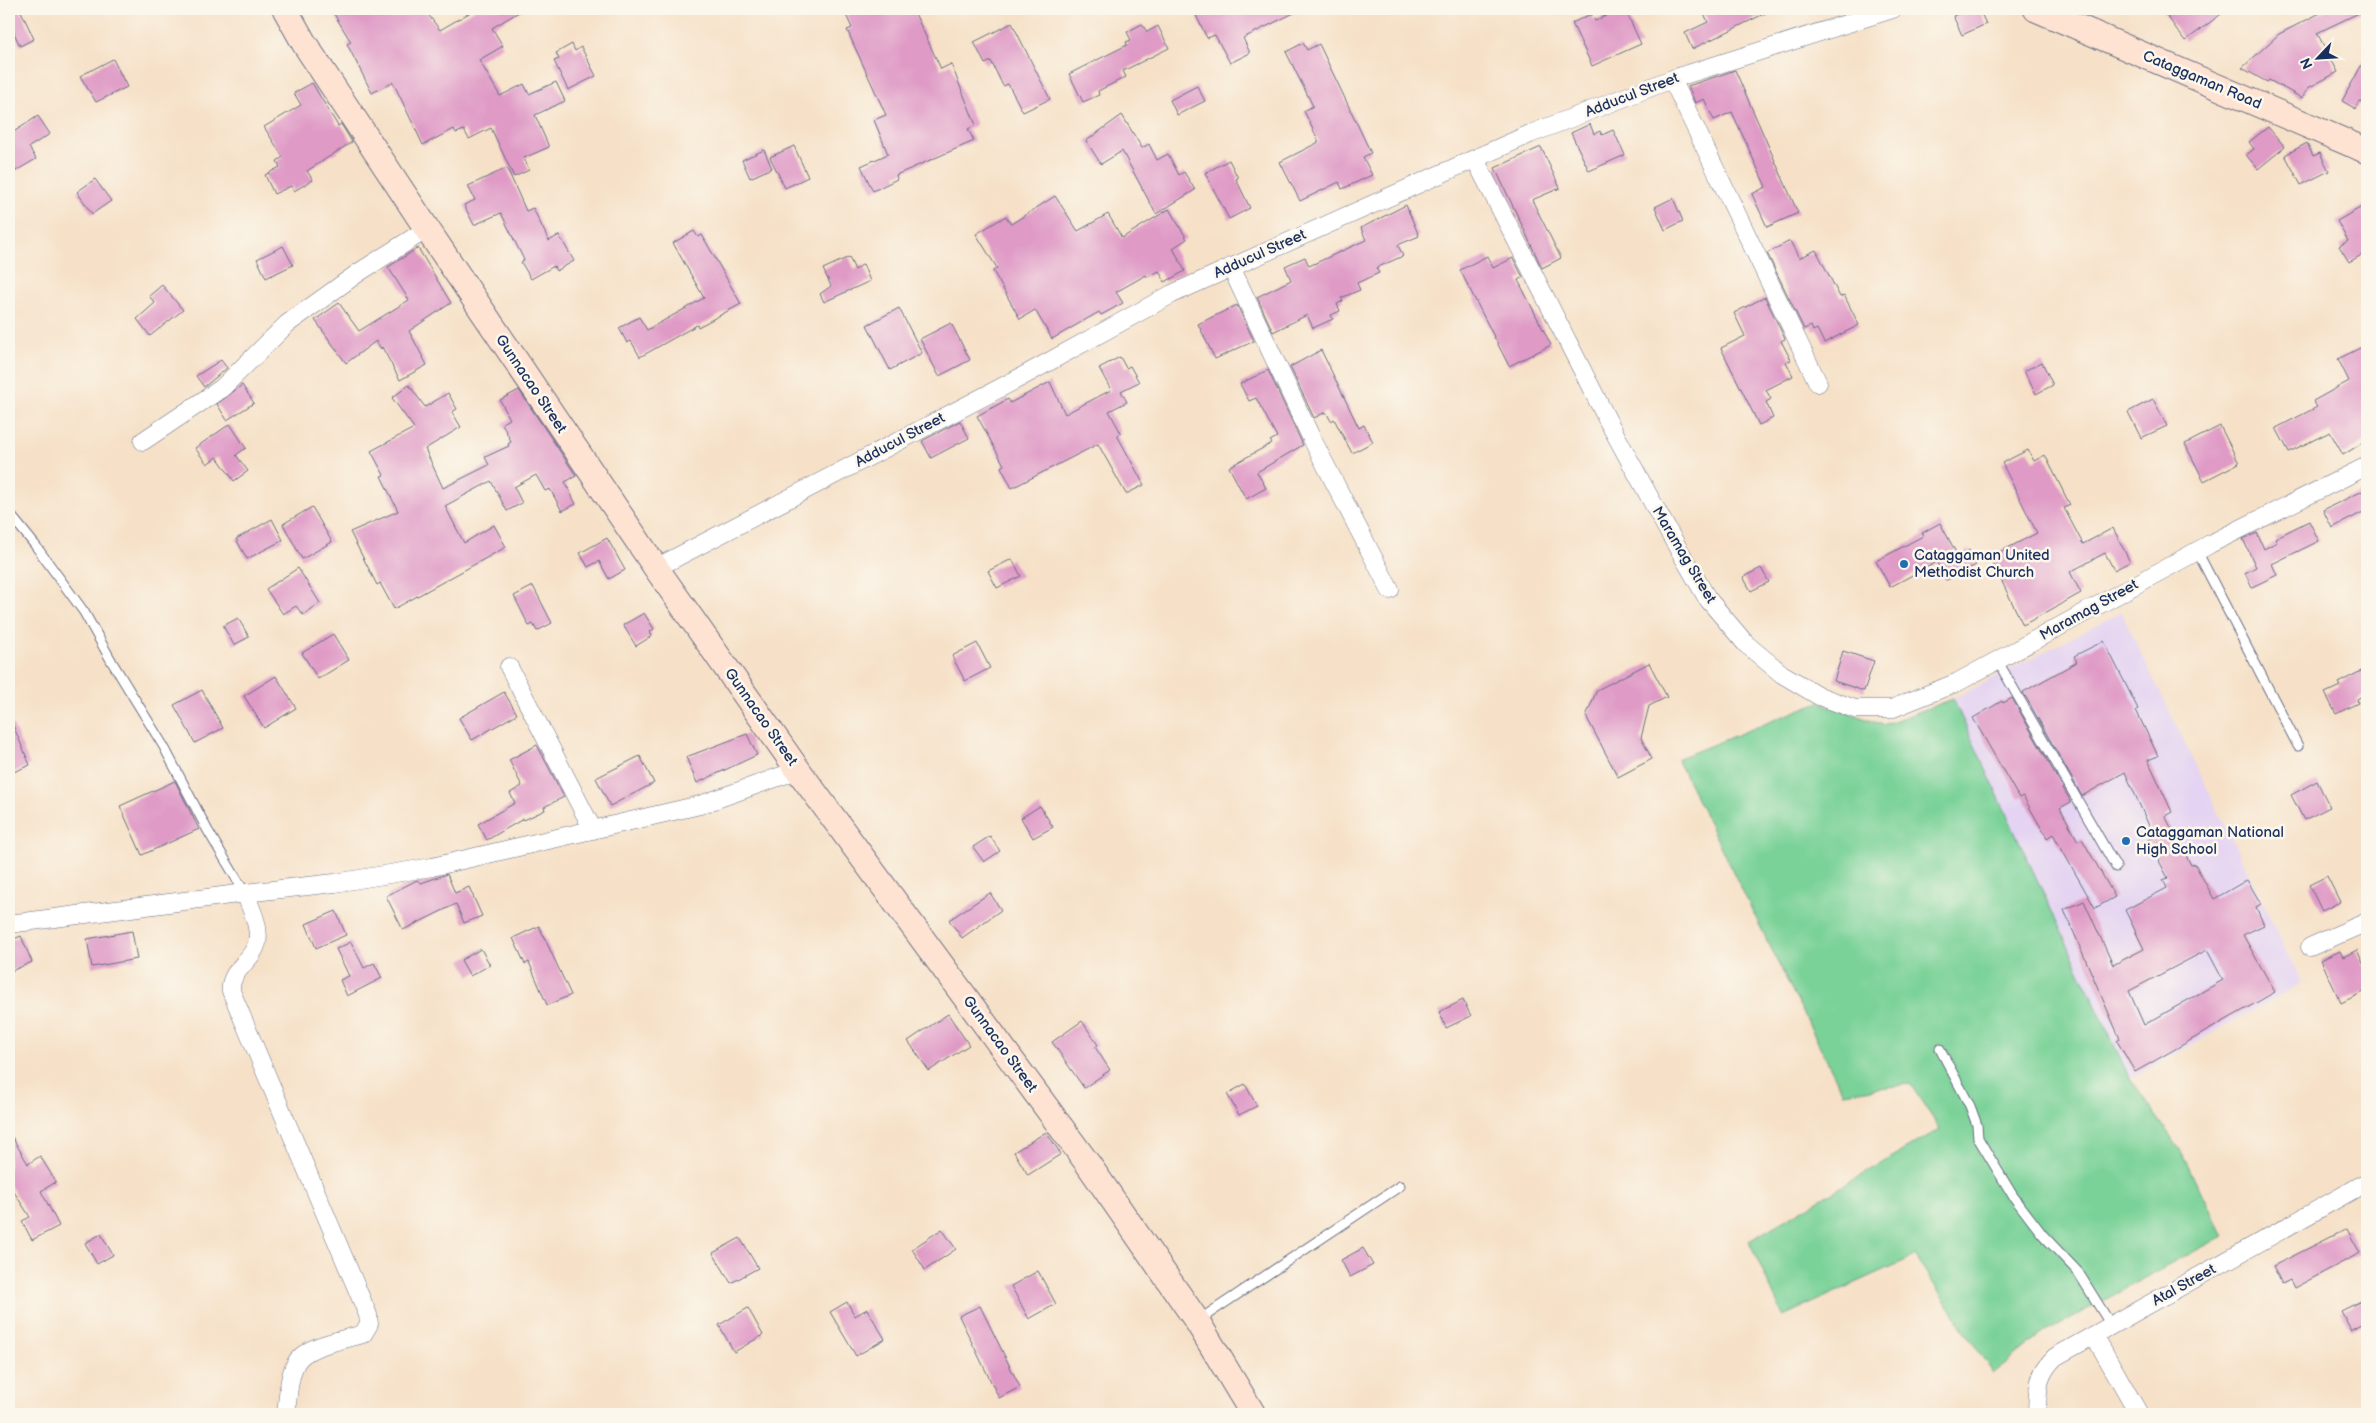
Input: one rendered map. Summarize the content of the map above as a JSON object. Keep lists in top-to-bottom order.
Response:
{
  "streets": {
    "street": [
      "Cataggaman Road",
      "Adducul Street",
      "Gunnacao Street",
      "Maramag Street",
      "Atal Street"
    ]
  },
  "crossings": [
    ["Adducul Street", "Gunnacao Street"],
    ["Adducul Street", "Maramag Street"]
  ],
  "places": ["Cataggaman United Methodist Church", "Cataggaman National High School"],
  "north": "bottom left"
}
